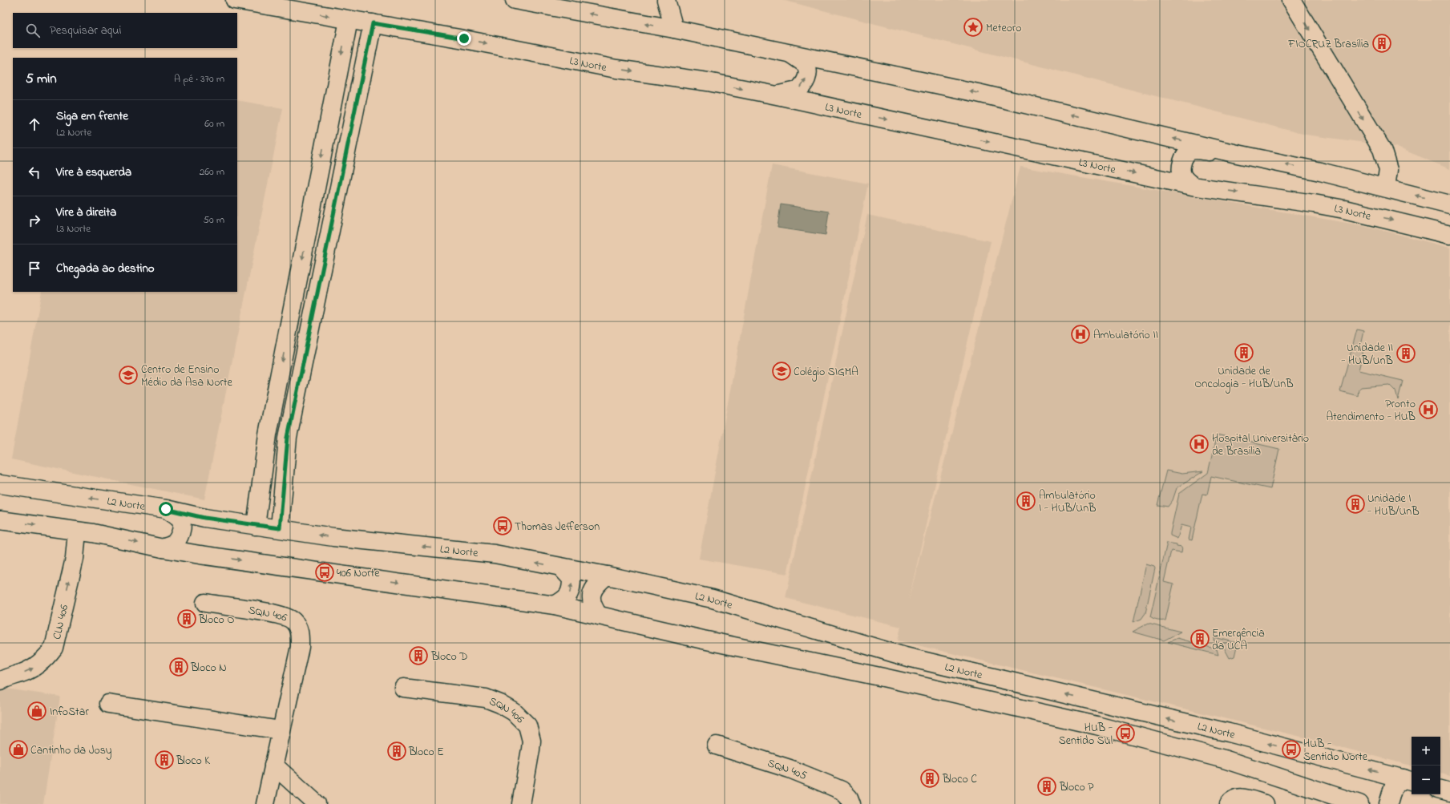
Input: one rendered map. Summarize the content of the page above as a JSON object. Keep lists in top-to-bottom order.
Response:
{
  "streets": {
    "main road": [
      "L3 Norte",
      "L2 Norte",
      "SQN 406",
      "CLN 406",
      "SQN 405"
    ]
  },
  "one_way": ["CLN 406"],
  "places": {
    "place": ["Meteoro"],
    "building": [
      "FIOCRUZ Brasília",
      "Unidade de Oncologia - HUB/UnB",
      "Unidade II - HUB/UnB",
      "Ambulatório I - HUB/UnB",
      "Unidade I - HUB/UnB",
      "Bloco O",
      "Emergência da UCA",
      "Bloco D",
      "Bloco N",
      "Bloco E",
      "Bloco K",
      "Bloco C",
      "Bloco P"
    ],
    "hospital": ["Ambulatório II", "Pronto Atendimento - HUB", "Hospital Universitário de Brasília"],
    "school or university": ["Colégio SIGMA", "Centro de Ensino Médio da Asa Norte"],
    "bus stop": [
      "Thomas Jefferson",
      "406 Norte",
      "HUB - Sentido Sul",
      "HUB - Sentido Norte"
    ],
    "shop": ["InfoStar", "Cantinho da Josy"]
  },
  "page": {
    "search": "Pesquisar aqui",
    "heading": ["5 min", "A pé · 370 m"],
    "list": [
      ["Siga em frente", "L2 Norte", "60 m"],
      ["Vire à esquerda", "260 m"],
      ["Vire à direita", "L3 Norte", "50 m"],
      "Chegada ao destino"
    ],
    "map_buttons": ["+", "−"]
  }
}
